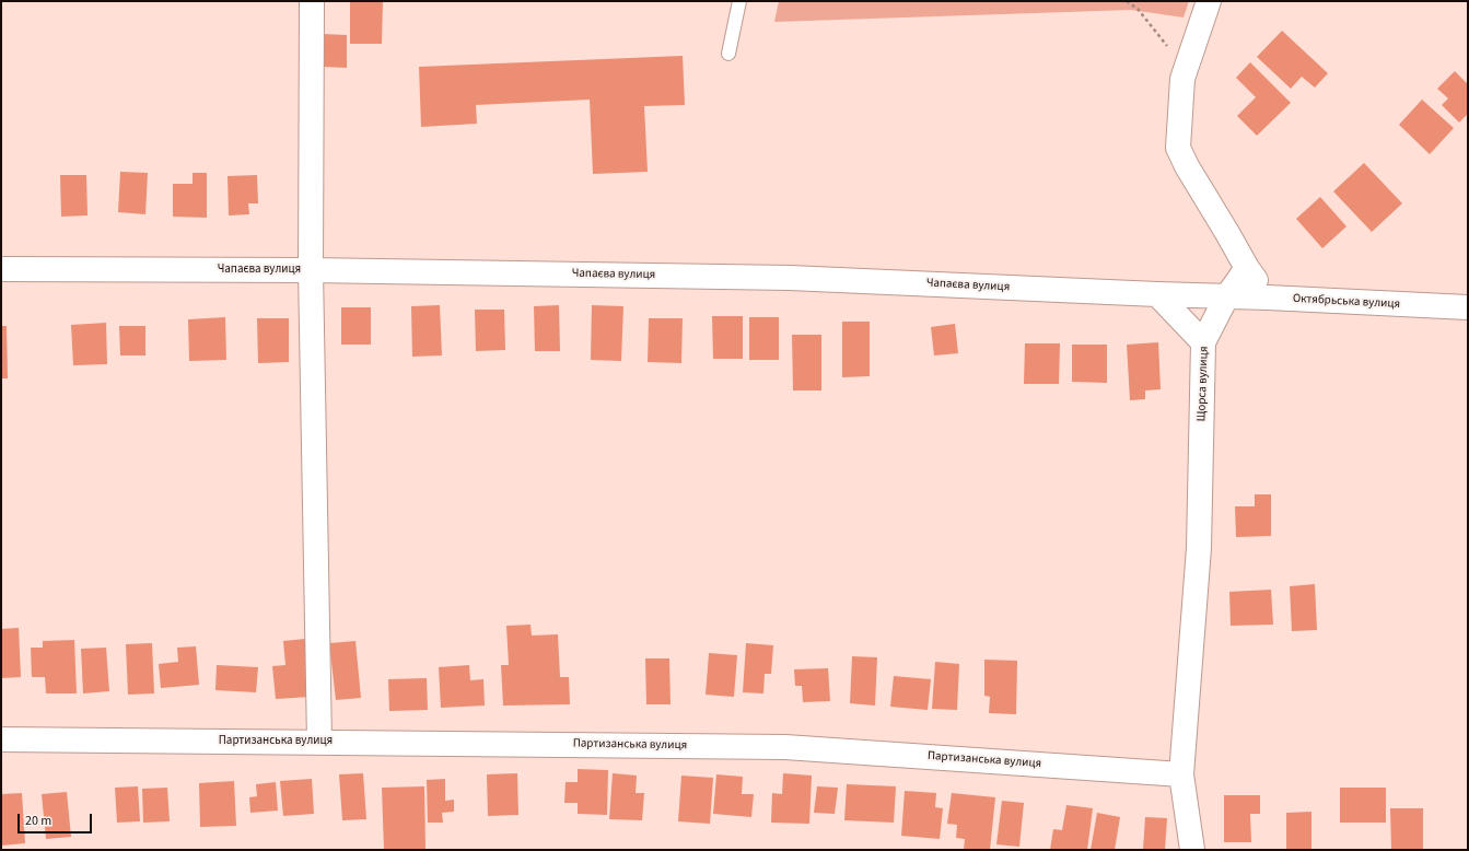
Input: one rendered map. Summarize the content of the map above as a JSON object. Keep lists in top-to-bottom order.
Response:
{
  "streets": {
    "street": [
      "Чапаєва вулиця",
      "Октябрьська вулиця",
      "Щорса вулиця",
      "Партизанська вулиця"
    ]
  },
  "crossings": [
    ["Чапаєва вулиця", "Октябрьська вулиця"],
    ["Чапаєва вулиця", "Щорса вулиця"],
    ["Октябрьська вулиця", "Щорса вулиця"],
    ["Щорса вулиця", "Партизанська вулиця"]
  ],
  "scale_bar": "20 m"
}
